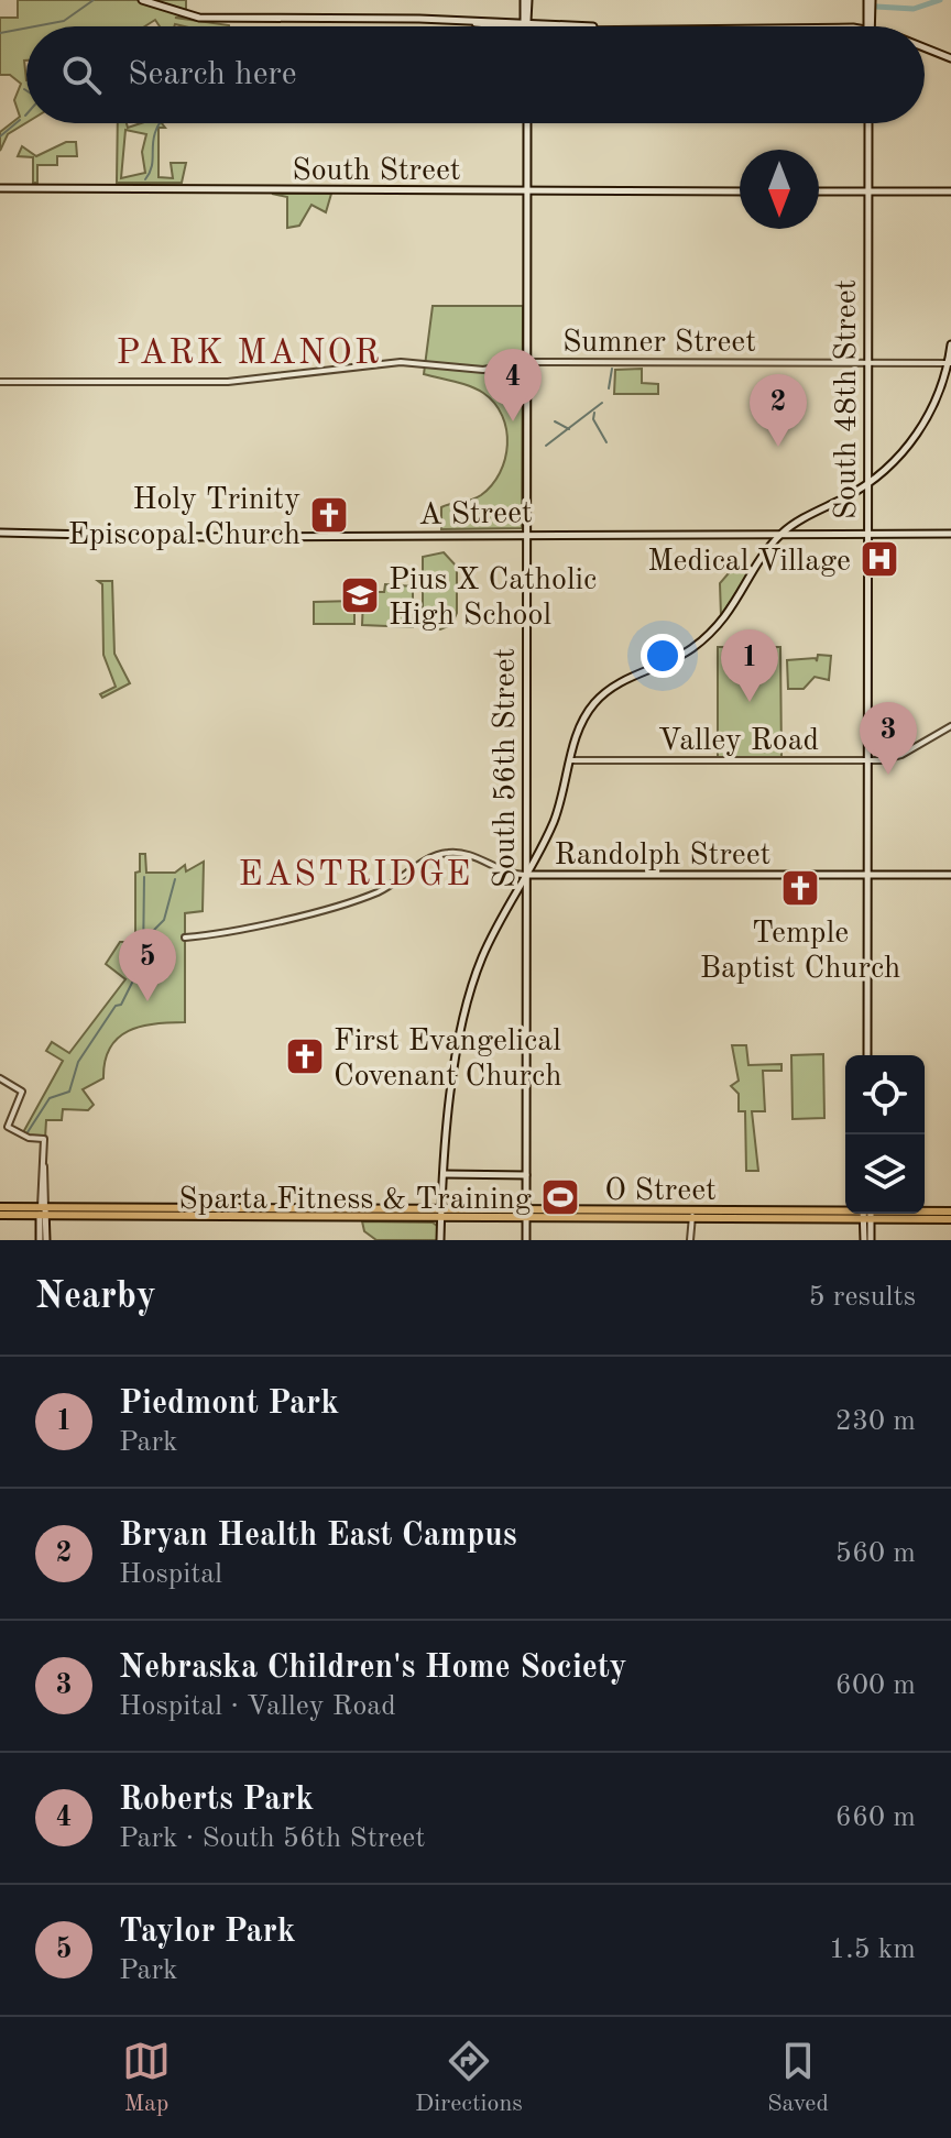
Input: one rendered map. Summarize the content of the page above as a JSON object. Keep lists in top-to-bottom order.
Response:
{
  "streets": {
    "main road": [
      "South Street",
      "South 48th Street",
      "A Street",
      "South 56th Street",
      "Randolph Street",
      "O Street"
    ],
    "street": ["Sumner Street", "Valley Road"]
  },
  "crossings": [
    ["South Street", "South 56th Street"],
    ["Sumner Street", "South 48th Street"],
    ["Sumner Street", "South 56th Street"],
    ["South 48th Street", "A Street"],
    ["South 48th Street", "Valley Road"],
    ["South 48th Street", "Randolph Street"],
    ["A Street", "South 56th Street"],
    ["South 56th Street", "Randolph Street"],
    ["South 56th Street", "O Street"]
  ],
  "districts": ["PARK MANOR", "EASTRIDGE"],
  "places": {
    "church": ["Holy Trinity Episcopal Church", "Temple Baptist Church", "First Evangelical Covenant Church"],
    "hospital": ["Medical Village"],
    "school or university": ["Pius X Catholic High School"],
    "sports": ["Sparta Fitness & Training"]
  },
  "north": "bottom",
  "page": {
    "search": "Search here",
    "pins": [
      "4",
      "2",
      "1",
      "3",
      "5"
    ],
    "heading": ["Nearby", "5 results"],
    "list": [
      {
        "mark": "1",
        "name": "Piedmont Park",
        "note": "Park",
        "value": "230 m"
      },
      {
        "mark": "2",
        "name": "Bryan Health East Campus",
        "note": "Hospital",
        "value": "560 m"
      },
      {
        "mark": "3",
        "name": "Nebraska Children's Home Society",
        "note": "Hospital · Valley Road",
        "value": "600 m"
      },
      {
        "mark": "4",
        "name": "Roberts Park",
        "note": "Park · South 56th Street",
        "value": "660 m"
      },
      {
        "mark": "5",
        "name": "Taylor Park",
        "note": "Park",
        "value": "1.5 km"
      }
    ],
    "nav": ["Map", "Directions", "Saved"]
  }
}
